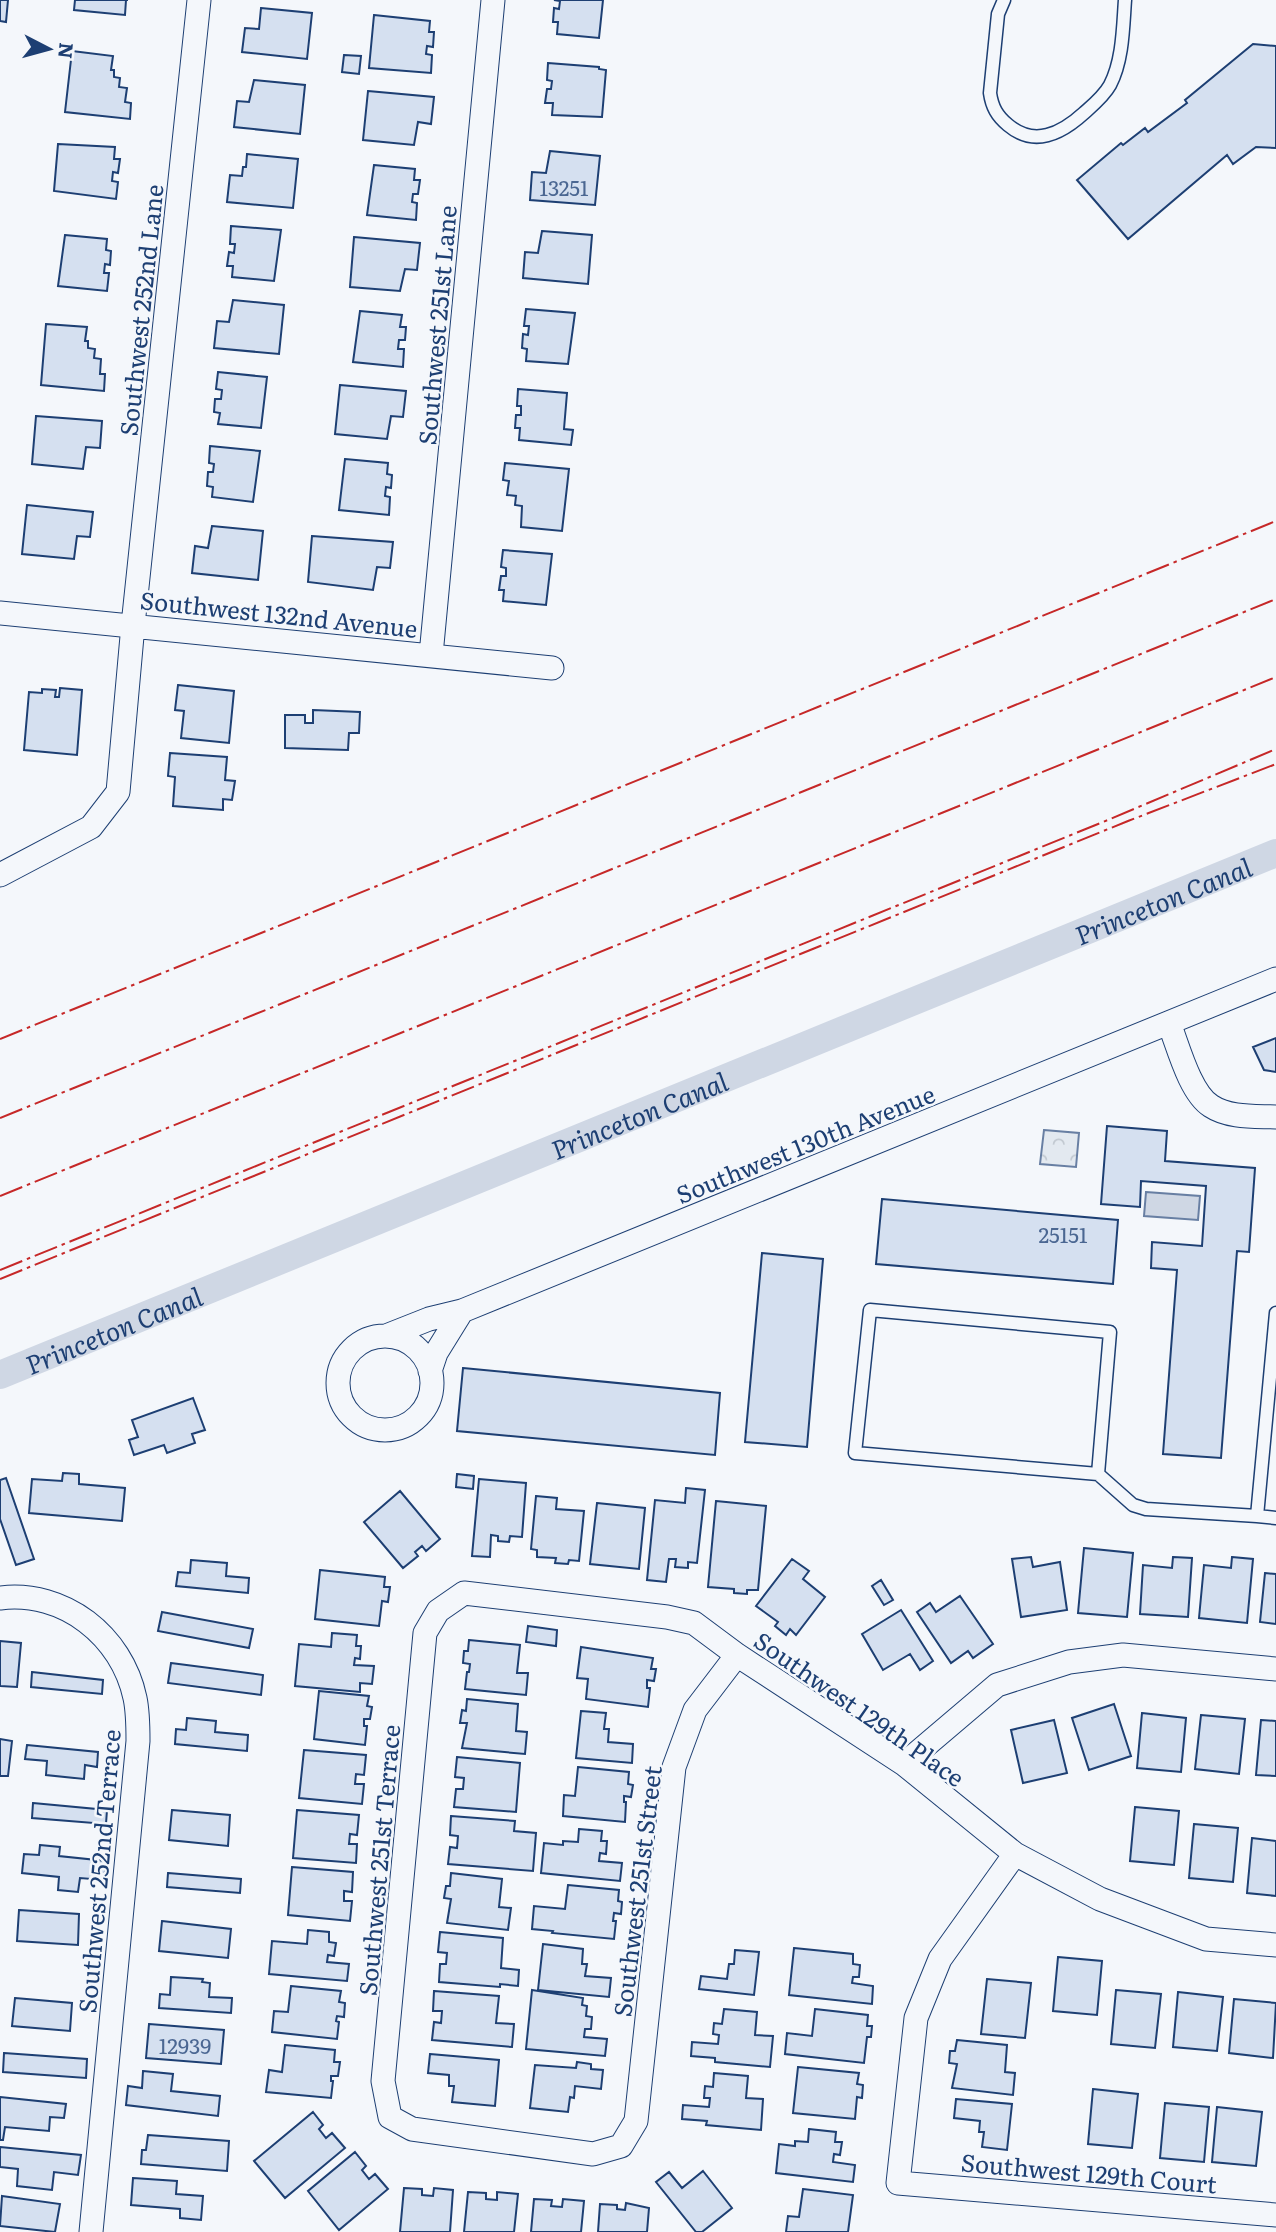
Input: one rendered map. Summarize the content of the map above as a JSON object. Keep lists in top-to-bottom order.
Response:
{
  "streets": {
    "street": [
      "Southwest 252nd Lane",
      "Southwest 251st Lane",
      "Southwest 132nd Avenue",
      "Southwest 130th Avenue",
      "Southwest 129th Place",
      "Southwest 251st Terrace",
      "Southwest 252nd Terrace",
      "Southwest 251st Street",
      "Southwest 129th Court"
    ]
  },
  "crossings": [
    ["Southwest 252nd Lane", "Southwest 132nd Avenue"],
    ["Southwest 251st Lane", "Southwest 132nd Avenue"],
    ["Southwest 129th Place", "Southwest 251st Terrace"],
    ["Southwest 129th Place", "Southwest 251st Street"],
    ["Southwest 129th Place", "Southwest 129th Court"],
    ["Southwest 251st Terrace", "Southwest 251st Street"]
  ],
  "water": ["Princeton Canal"],
  "house_numbers": ["13251", "25151", "12939"],
  "north": "right"
}
